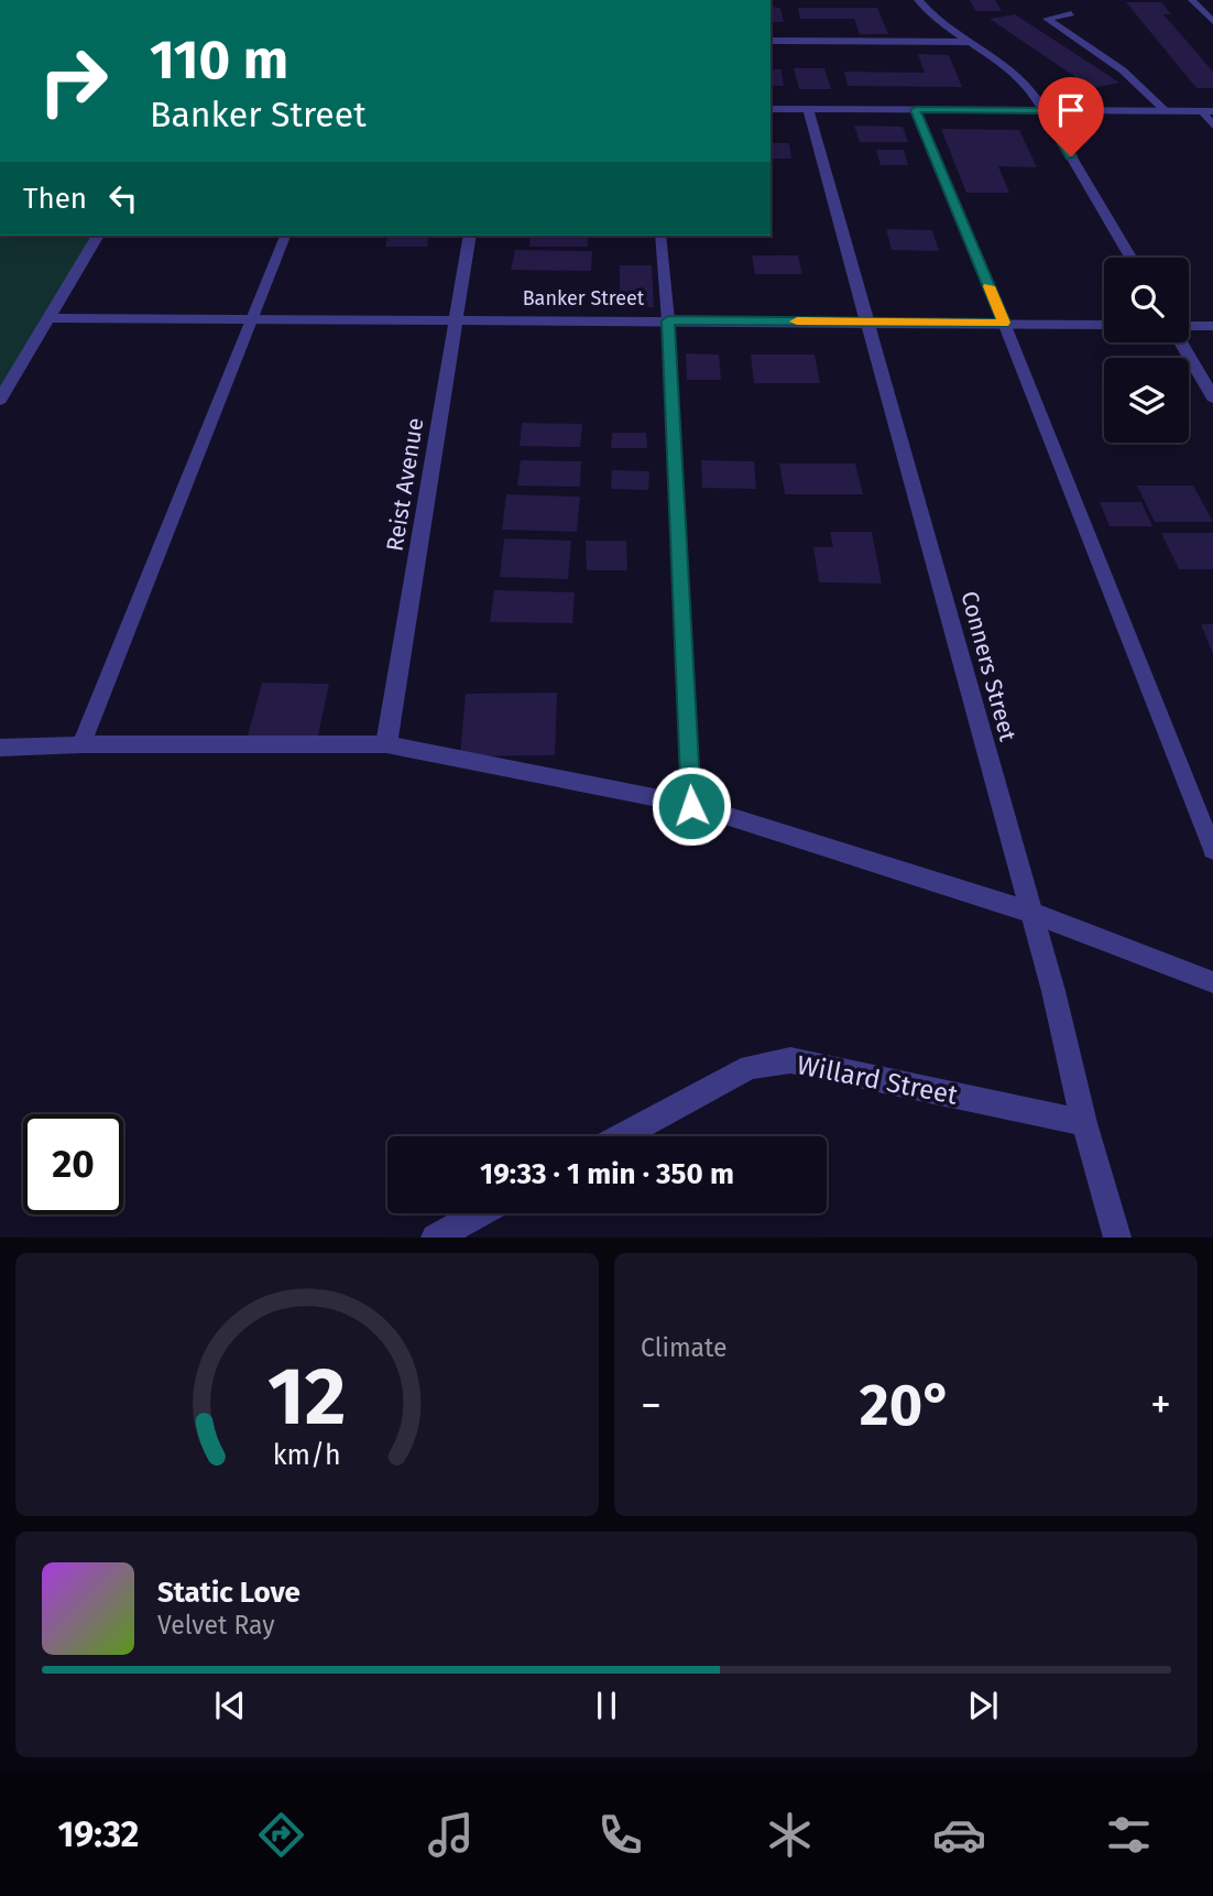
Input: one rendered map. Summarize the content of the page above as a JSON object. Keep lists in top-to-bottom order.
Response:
{
  "streets": {
    "street": [
      "Banker Street",
      "Reist Avenue",
      "Conners Street",
      "Willard Street"
    ]
  },
  "crossings": [
    ["Banker Street", "Reist Avenue"],
    ["Banker Street", "Conners Street"],
    ["Conners Street", "Willard Street"]
  ],
  "page": {
    "turn": ["110 m", "Banker Street"],
    "then": "Then",
    "limit": "20",
    "trip": "19:33 · 1 min · 350 m",
    "tile": "Climate",
    "heat": ["−", "20°", "+"],
    "song": ["Static Love", "Velvet Ray"],
    "tabs": "19:32",
    "gauge": ["12", "km/h"]
  }
}
